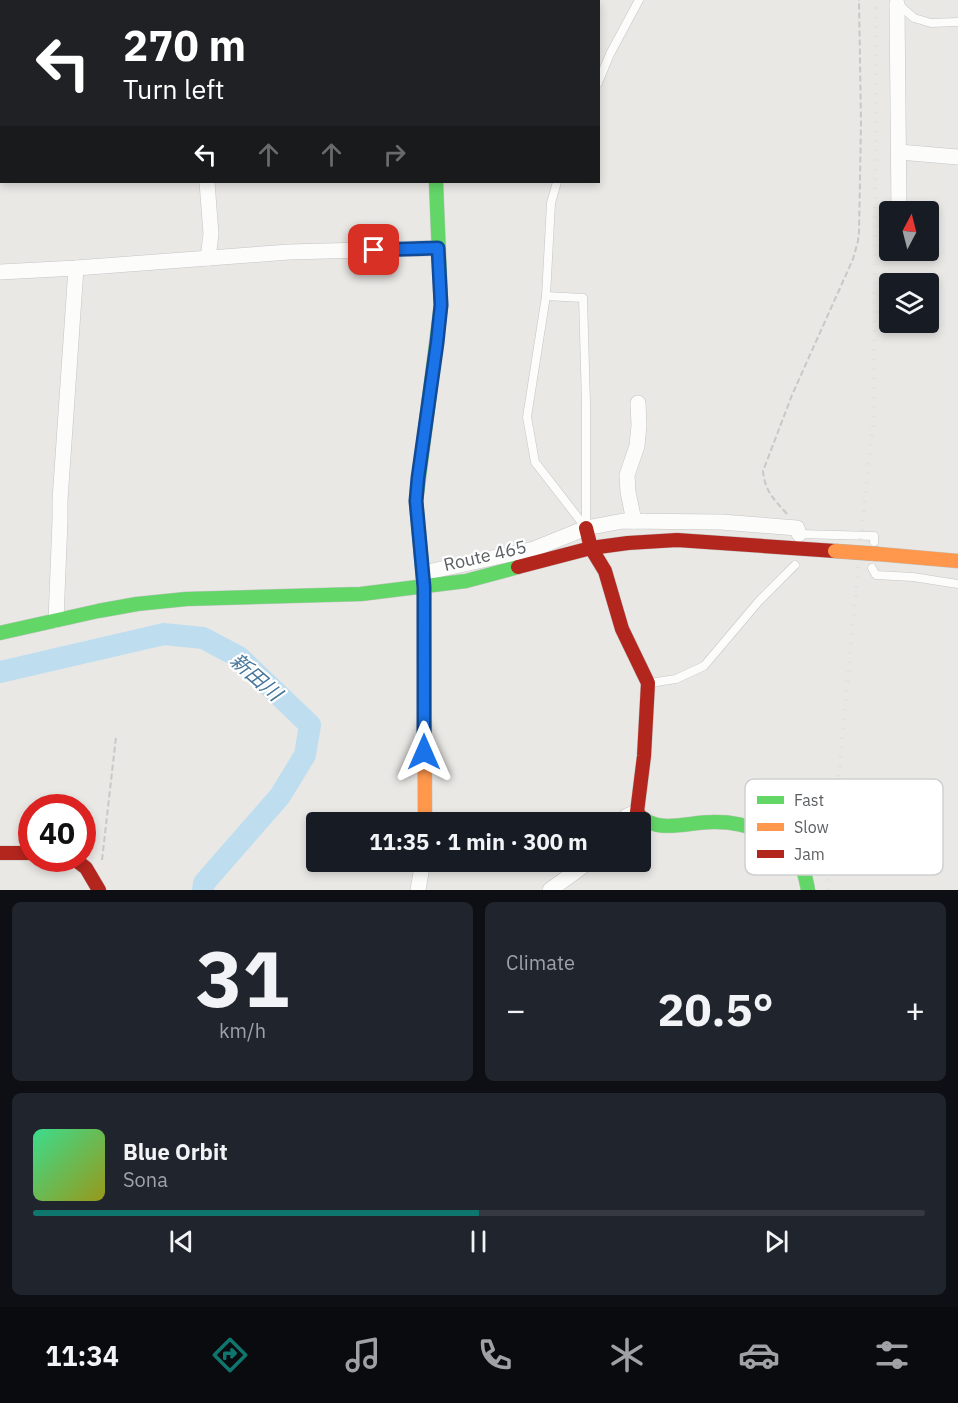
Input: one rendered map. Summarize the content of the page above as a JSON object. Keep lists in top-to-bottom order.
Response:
{
  "streets": {
    "main road": ["Route 465"]
  },
  "water": ["新田川"],
  "legend": ["Fast", "Slow", "Jam"],
  "north": "top",
  "page": {
    "turn": ["270 m", "Turn left"],
    "limit": "40",
    "trip": "11:35 · 1 min · 300 m",
    "tile": [
      ["31", "km/h"],
      "Climate"
    ],
    "heat": ["−", "20.5°", "+"],
    "song": ["Blue Orbit", "Sona"],
    "tabs": "11:34"
  }
}
